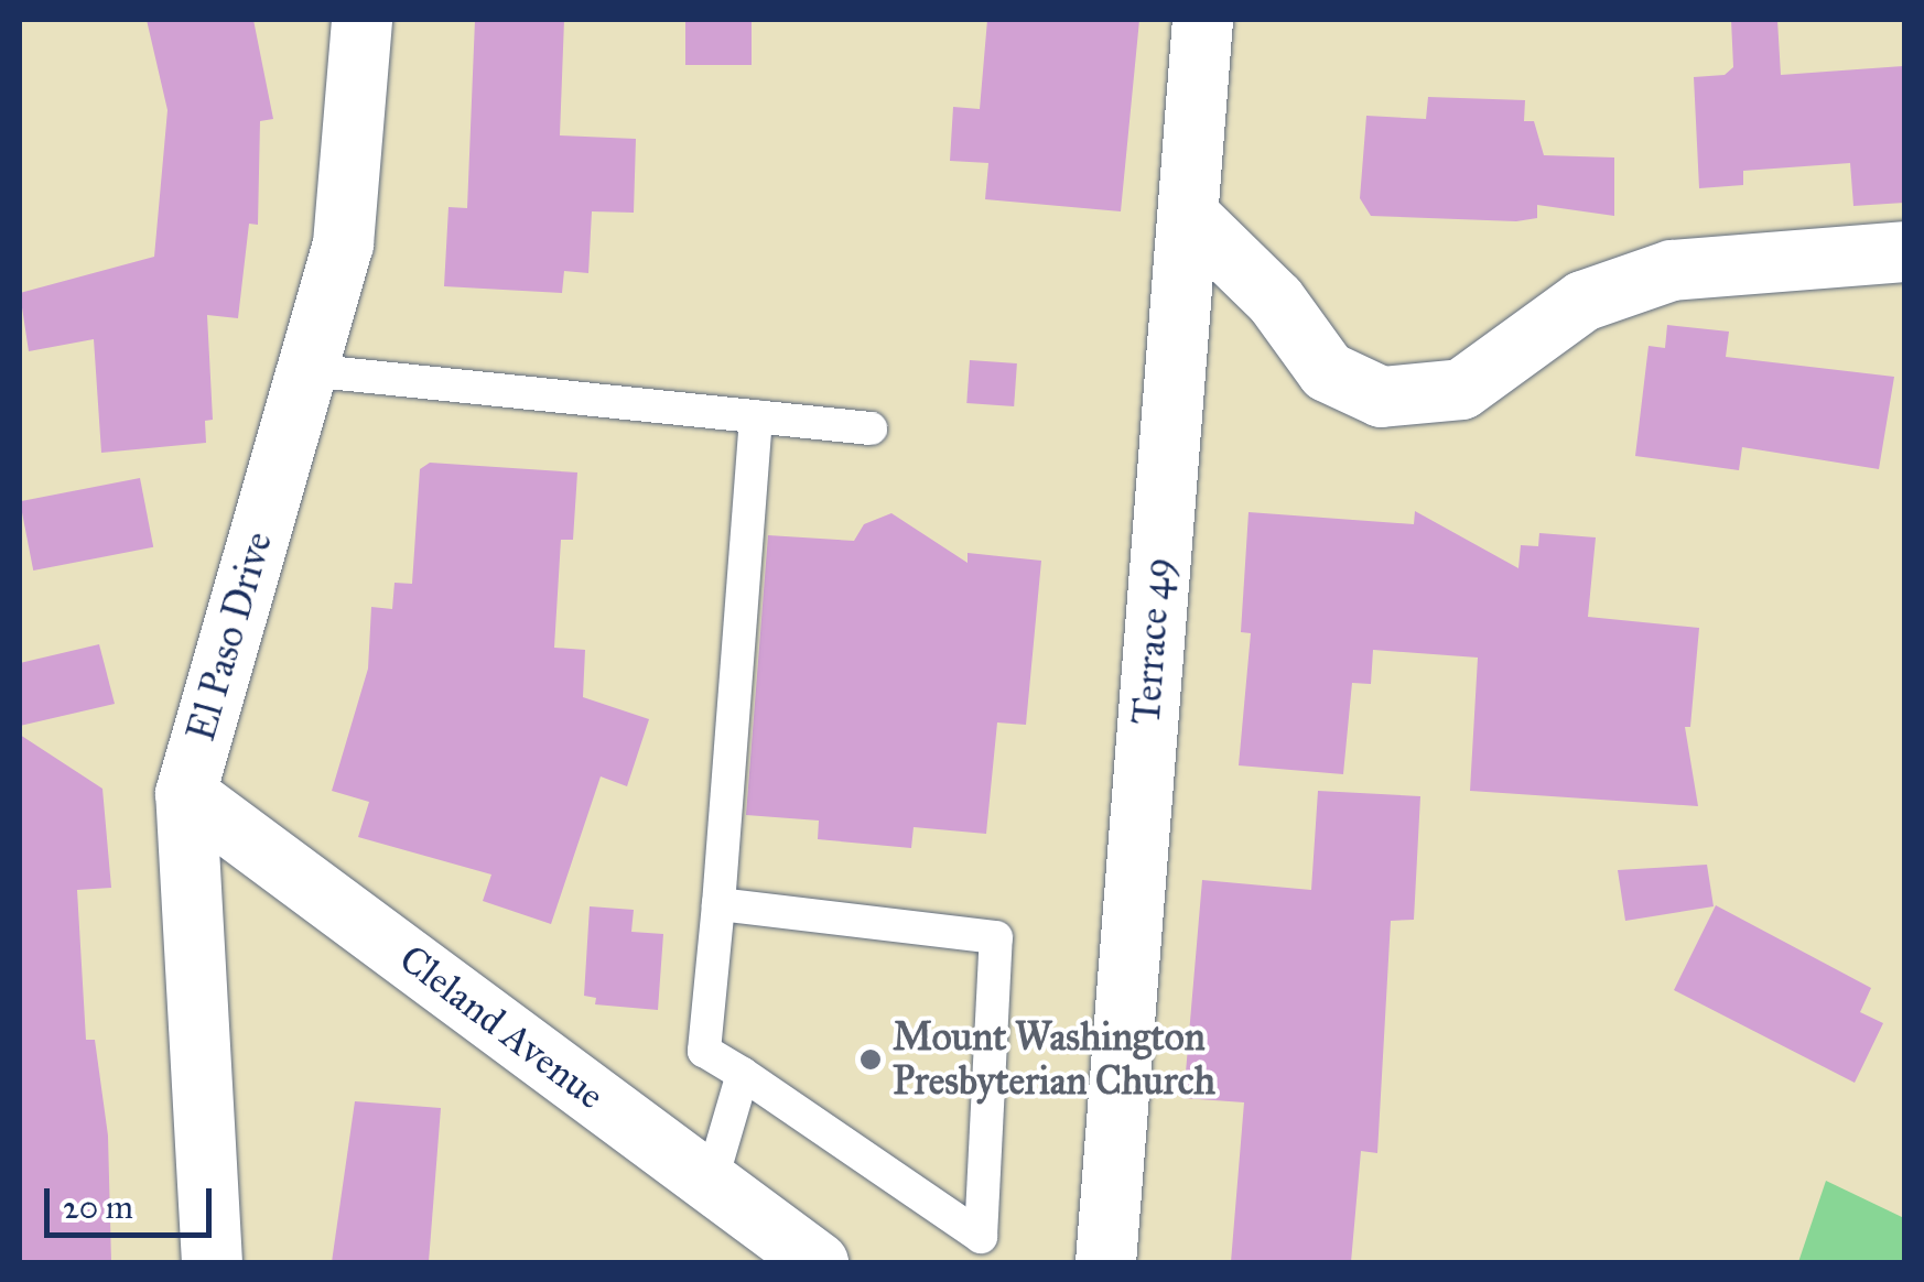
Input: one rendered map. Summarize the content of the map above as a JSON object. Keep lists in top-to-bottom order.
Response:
{
  "streets": {
    "street": ["El Paso Drive", "Terrace 49", "Cleland Avenue"]
  },
  "crossings": [
    ["El Paso Drive", "Cleland Avenue"]
  ],
  "places": ["Mount Washington Presbyterian Church"],
  "scale_bar": "20 m"
}
